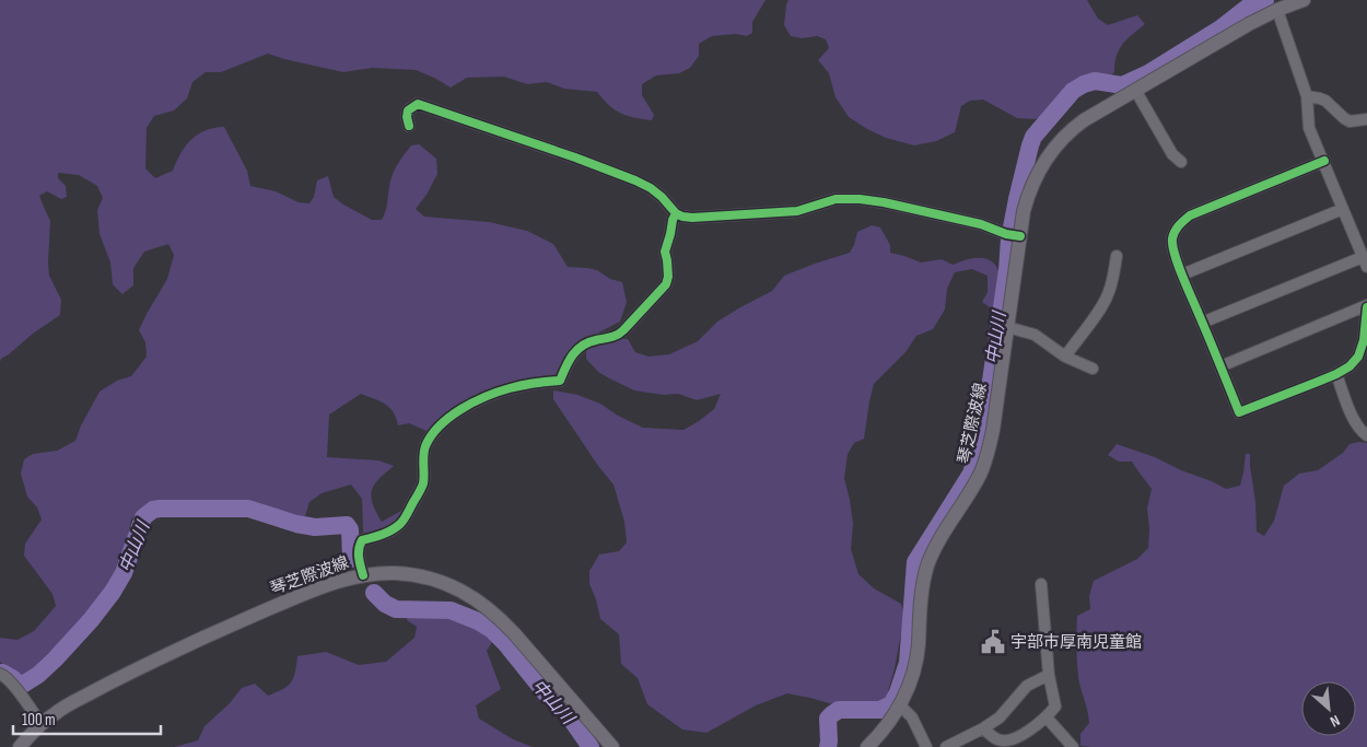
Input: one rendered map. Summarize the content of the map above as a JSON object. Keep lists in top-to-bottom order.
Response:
{
  "streets": {
    "main road": ["琴芝際波線"]
  },
  "water": ["中山川"],
  "places": {
    "public building": ["宇部市厚南児童館"]
  },
  "scale_bar": "100 m",
  "north": "bottom right"
}
